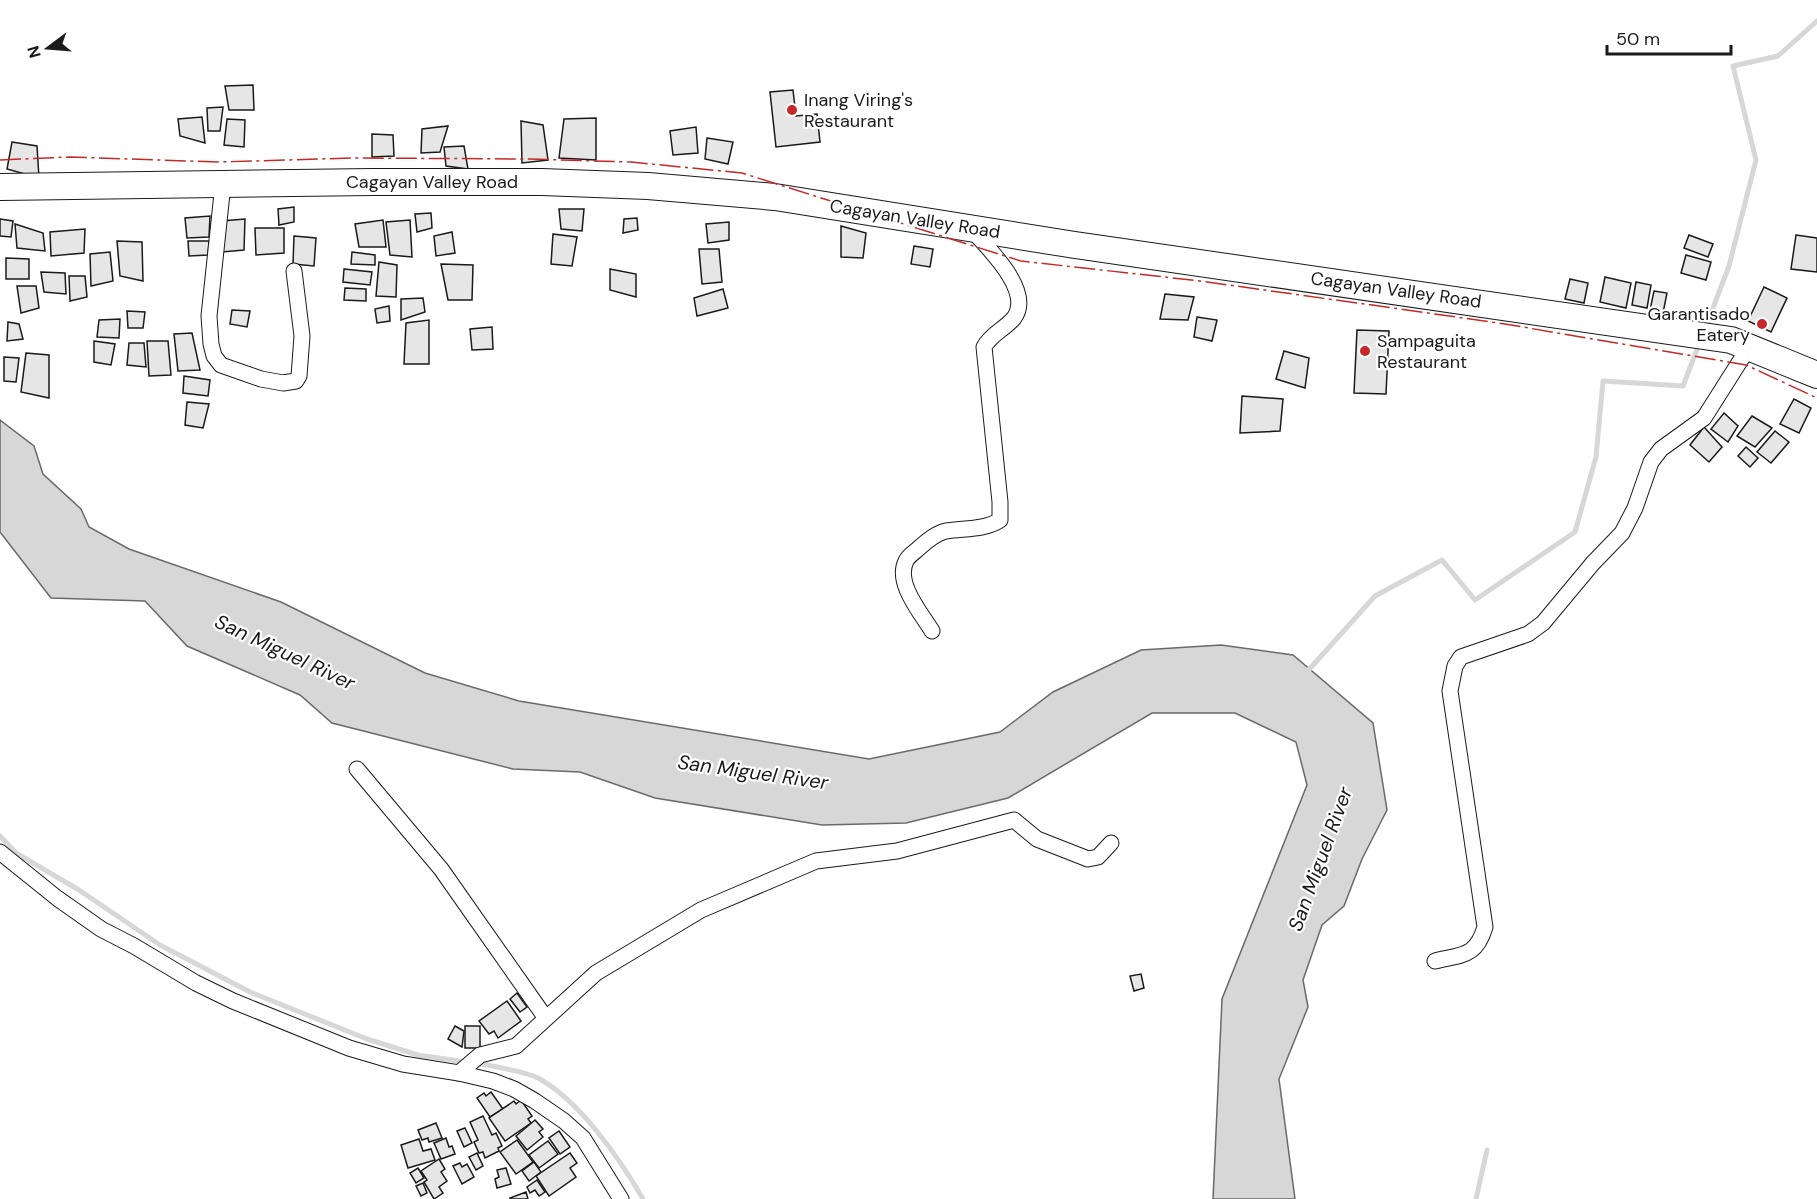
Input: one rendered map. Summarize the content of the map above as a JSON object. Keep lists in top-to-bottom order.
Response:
{
  "streets": {
    "highway": ["Cagayan Valley Road"]
  },
  "water": ["San Miguel River"],
  "places": ["Inang Viring's Restaurant", "Garantisado Eatery", "Sampaguita Restaurant"],
  "scale_bar": "50 m",
  "north": "left"
}
